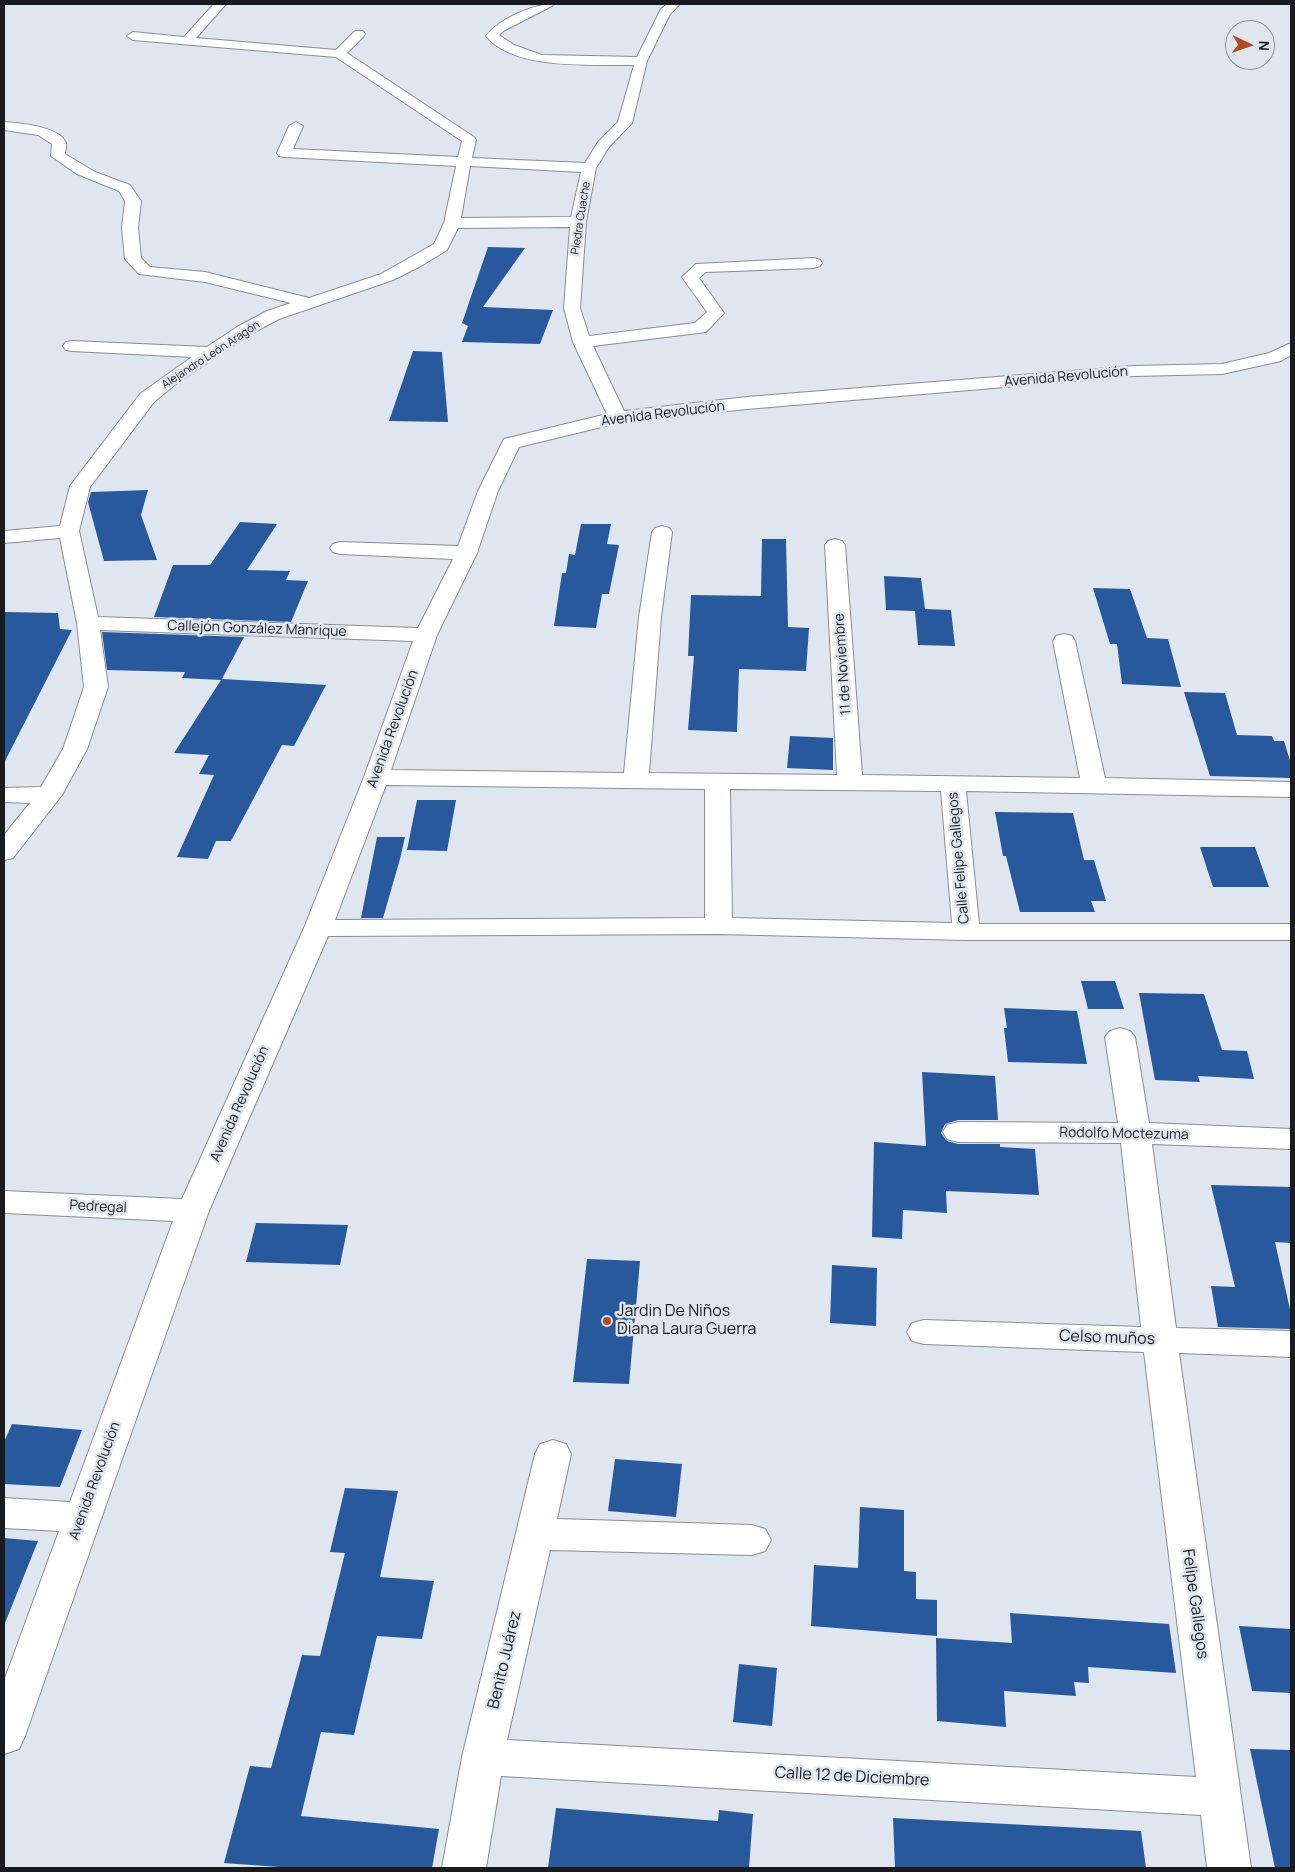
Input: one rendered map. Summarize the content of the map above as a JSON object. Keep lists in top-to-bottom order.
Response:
{
  "streets": {
    "street": [
      "Piedra Cuache",
      "Alejandro León Aragón",
      "Avenida Revolución",
      "Callejón González Manrique",
      "11 de Noviembre",
      "Calle Felipe Gallegos",
      "Rodolfo Moctezuma",
      "Pedregal",
      "Celso muños",
      "Felipe Gallegos",
      "Benito Juárez",
      "Calle 12 de Diciembre"
    ]
  },
  "crossings": [
    ["Piedra Cuache", "Avenida Revolución"],
    ["Alejandro León Aragón", "Callejón González Manrique"],
    ["Avenida Revolución", "Callejón González Manrique"],
    ["Avenida Revolución", "Pedregal"],
    ["Rodolfo Moctezuma", "Felipe Gallegos"],
    ["Celso muños", "Felipe Gallegos"],
    ["Felipe Gallegos", "Calle 12 de Diciembre"],
    ["Benito Juárez", "Calle 12 de Diciembre"]
  ],
  "places": ["Jardin De Niños Diana Laura Guerra"],
  "north": "right"
}
